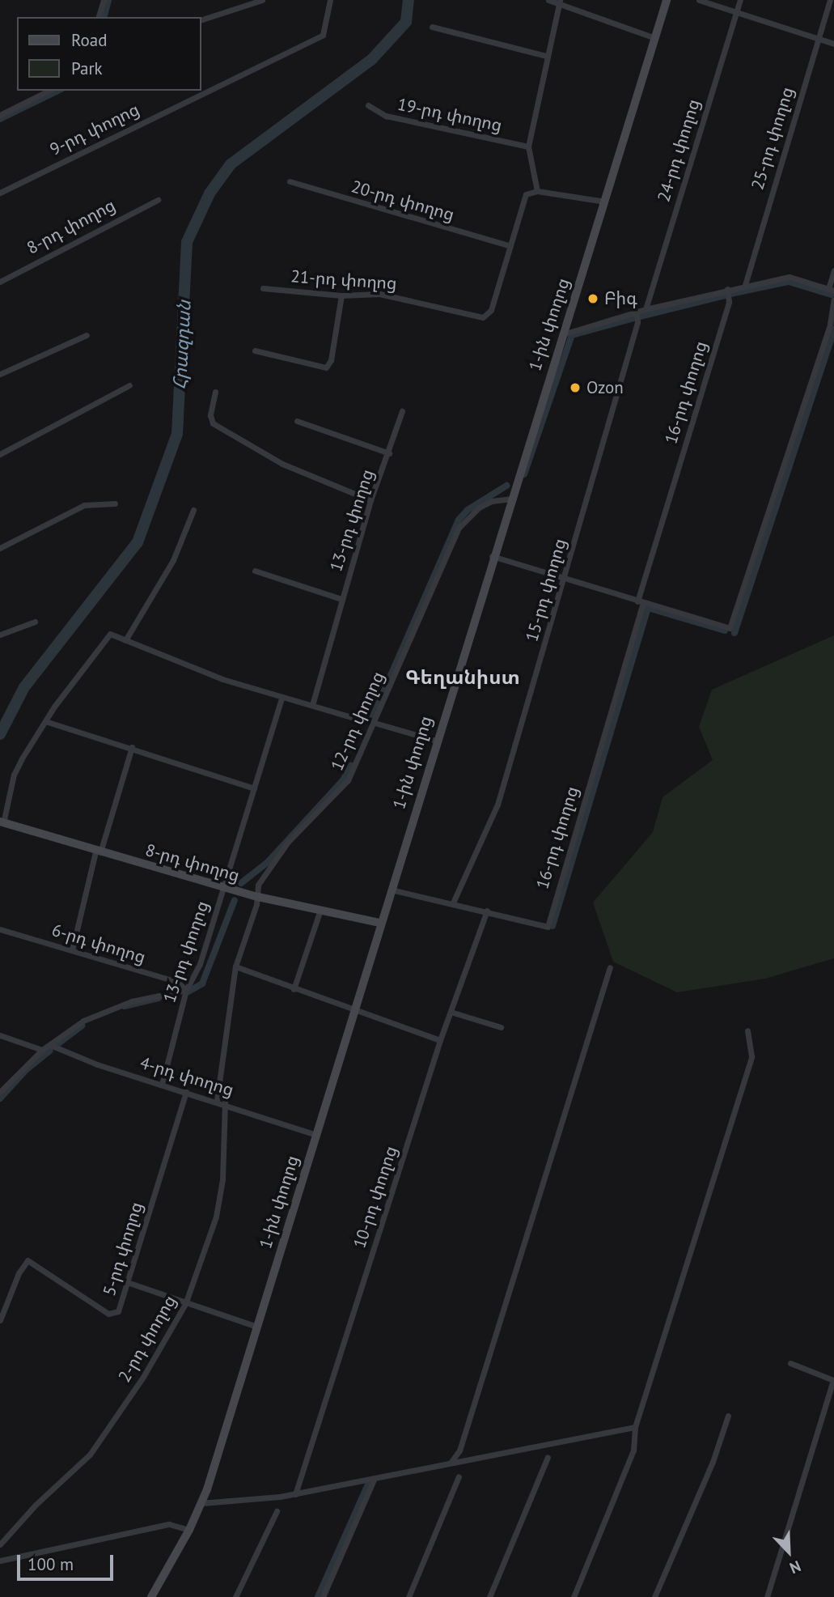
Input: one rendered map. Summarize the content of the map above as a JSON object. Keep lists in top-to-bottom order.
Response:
{
  "streets": {
    "main road": ["8-րդ փողոց", "1-ին փողոց"],
    "street": [
      "19-րդ փողոց",
      "9-րդ փողոց",
      "25-րդ փողոց",
      "24-րդ փողոց",
      "20-րդ փողոց",
      "21-րդ փողոց",
      "16-րդ փողոց",
      "13-րդ փողոց",
      "15-րդ փողոց",
      "12-րդ փողոց",
      "6-րդ փողոց",
      "4-րդ փողոց",
      "10-րդ փողոց",
      "5-րդ փողոց",
      "2-րդ փողոց"
    ]
  },
  "crossings": [
    ["20-րդ փողոց", "21-րդ փողոց"],
    ["8-րդ փողոց", "1-ին փողոց"],
    ["8-րդ փողոց", "13-րդ փողոց"],
    ["8-րդ փողոց", "12-րդ փողոց"],
    ["1-ին փողոց", "16-րդ փողոց"],
    ["1-ին փողոց", "12-րդ փողոց"],
    ["1-ին փողոց", "4-րդ փողոց"],
    ["16-րդ փողոց", "15-րդ փողոց"],
    ["16-րդ փողոց", "10-րդ փողոց"],
    ["13-րդ փողոց", "6-րդ փողոց"],
    ["13-րդ փողոց", "4-րդ փողոց"],
    ["12-րդ փողոց", "4-րդ փողոց"],
    ["4-րդ փողոց", "5-րդ փողոց"],
    ["4-րդ փողոց", "2-րդ փողոց"]
  ],
  "districts": ["Գեղանիստ"],
  "water": ["Հրազդան"],
  "places": ["Բիգ", "Ozon"],
  "legend": ["Road", "Park"],
  "scale_bar": "100 m",
  "north": "bottom right"
}
